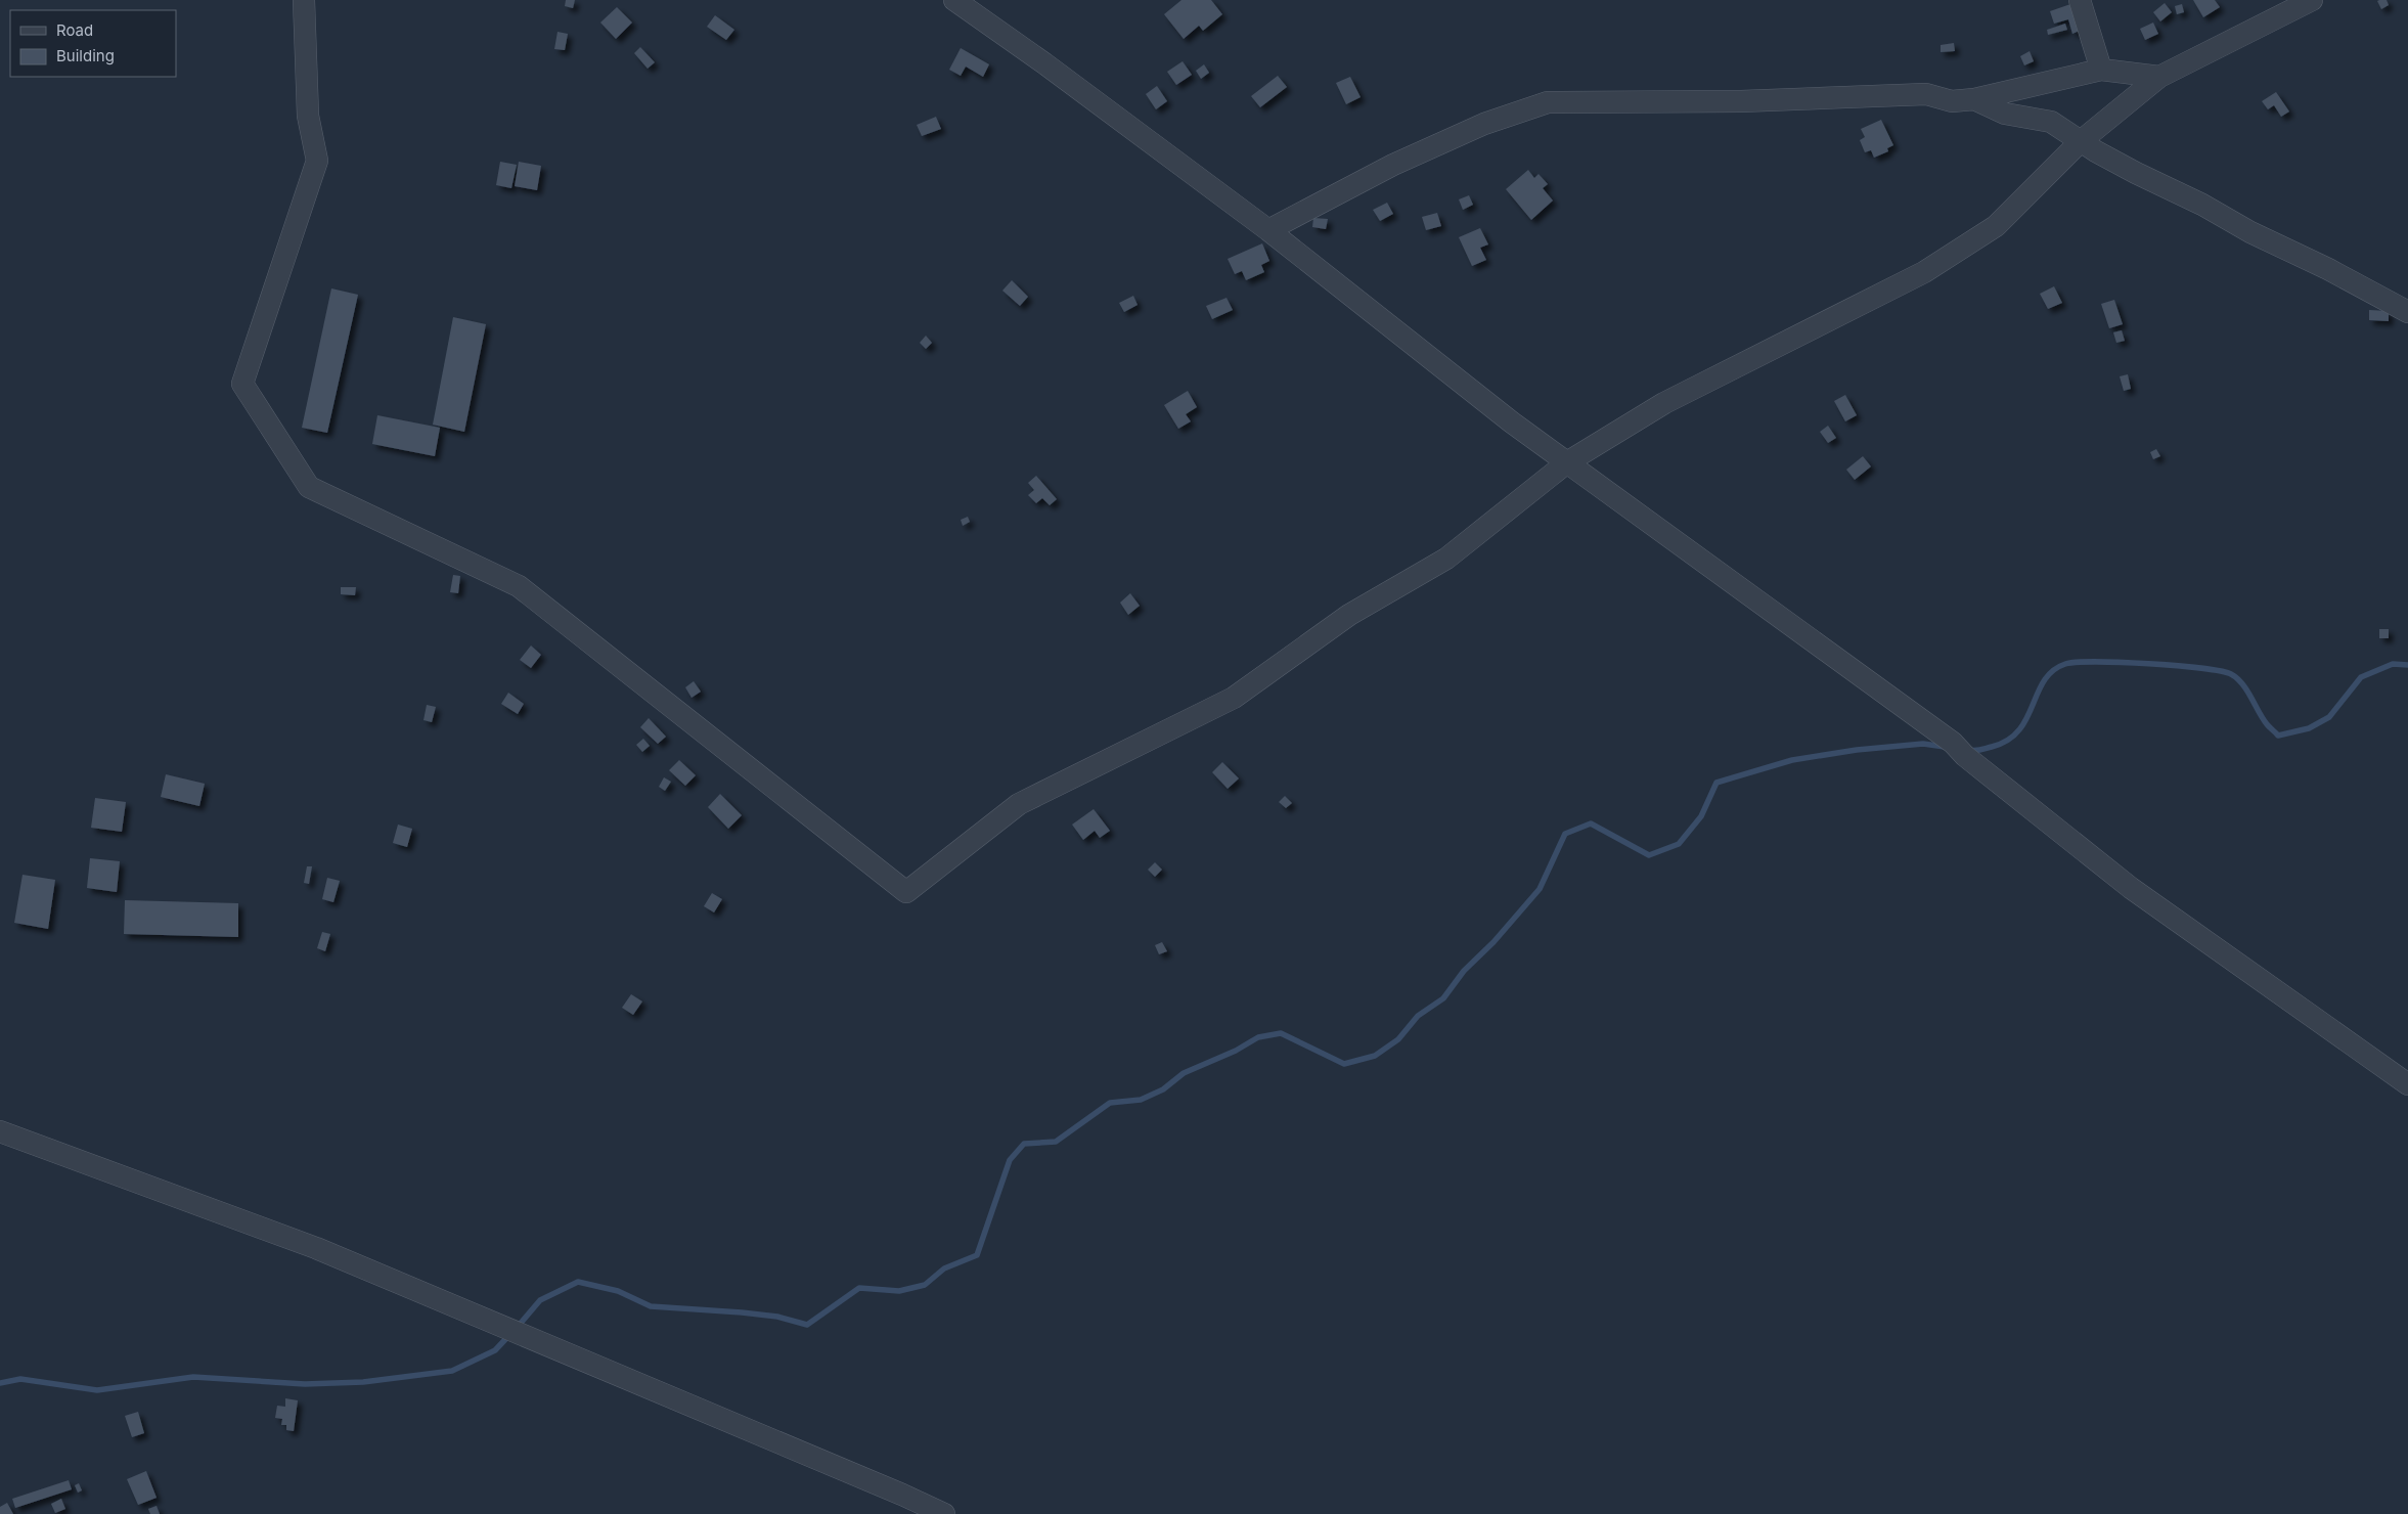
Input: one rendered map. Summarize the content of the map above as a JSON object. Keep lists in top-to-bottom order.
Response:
{
  "legend": ["Road", "Building"]
}
